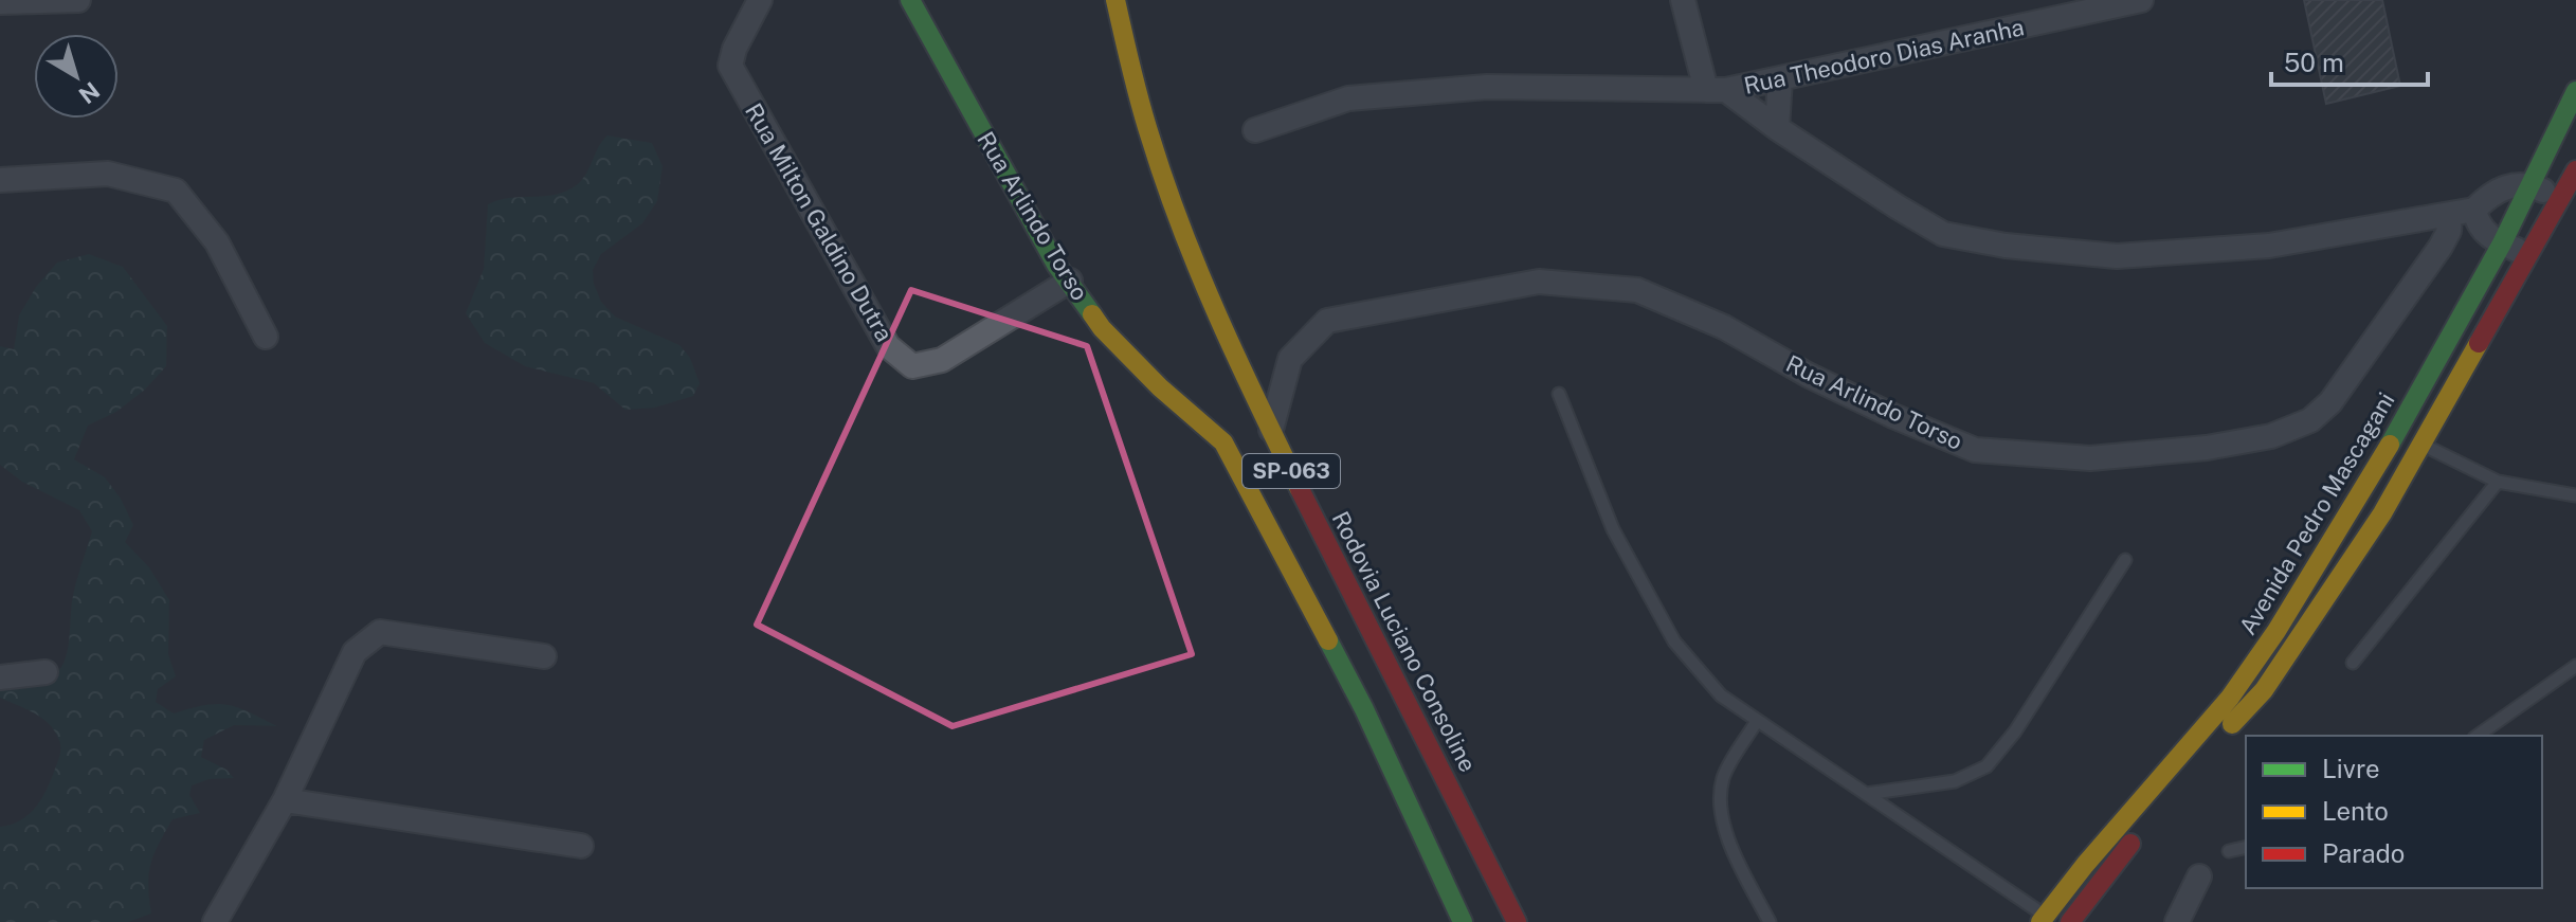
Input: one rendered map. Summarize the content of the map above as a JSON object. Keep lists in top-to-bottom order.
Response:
{
  "streets": {
    "main road": [
      "Rua Arlindo Torso",
      "SP-063",
      "Avenida Pedro Mascagani",
      "Rodovia Luciano Consoline"
    ],
    "street": ["Rua Theodoro Dias Aranha", "Rua Milton Galdino Dutra"]
  },
  "crossings": [
    ["Rua Arlindo Torso", "Rua Milton Galdino Dutra"],
    ["Rua Arlindo Torso", "Rodovia Luciano Consoline"]
  ],
  "legend": ["Livre", "Lento", "Parado"],
  "scale_bar": "50 m",
  "north": "bottom right"
}
